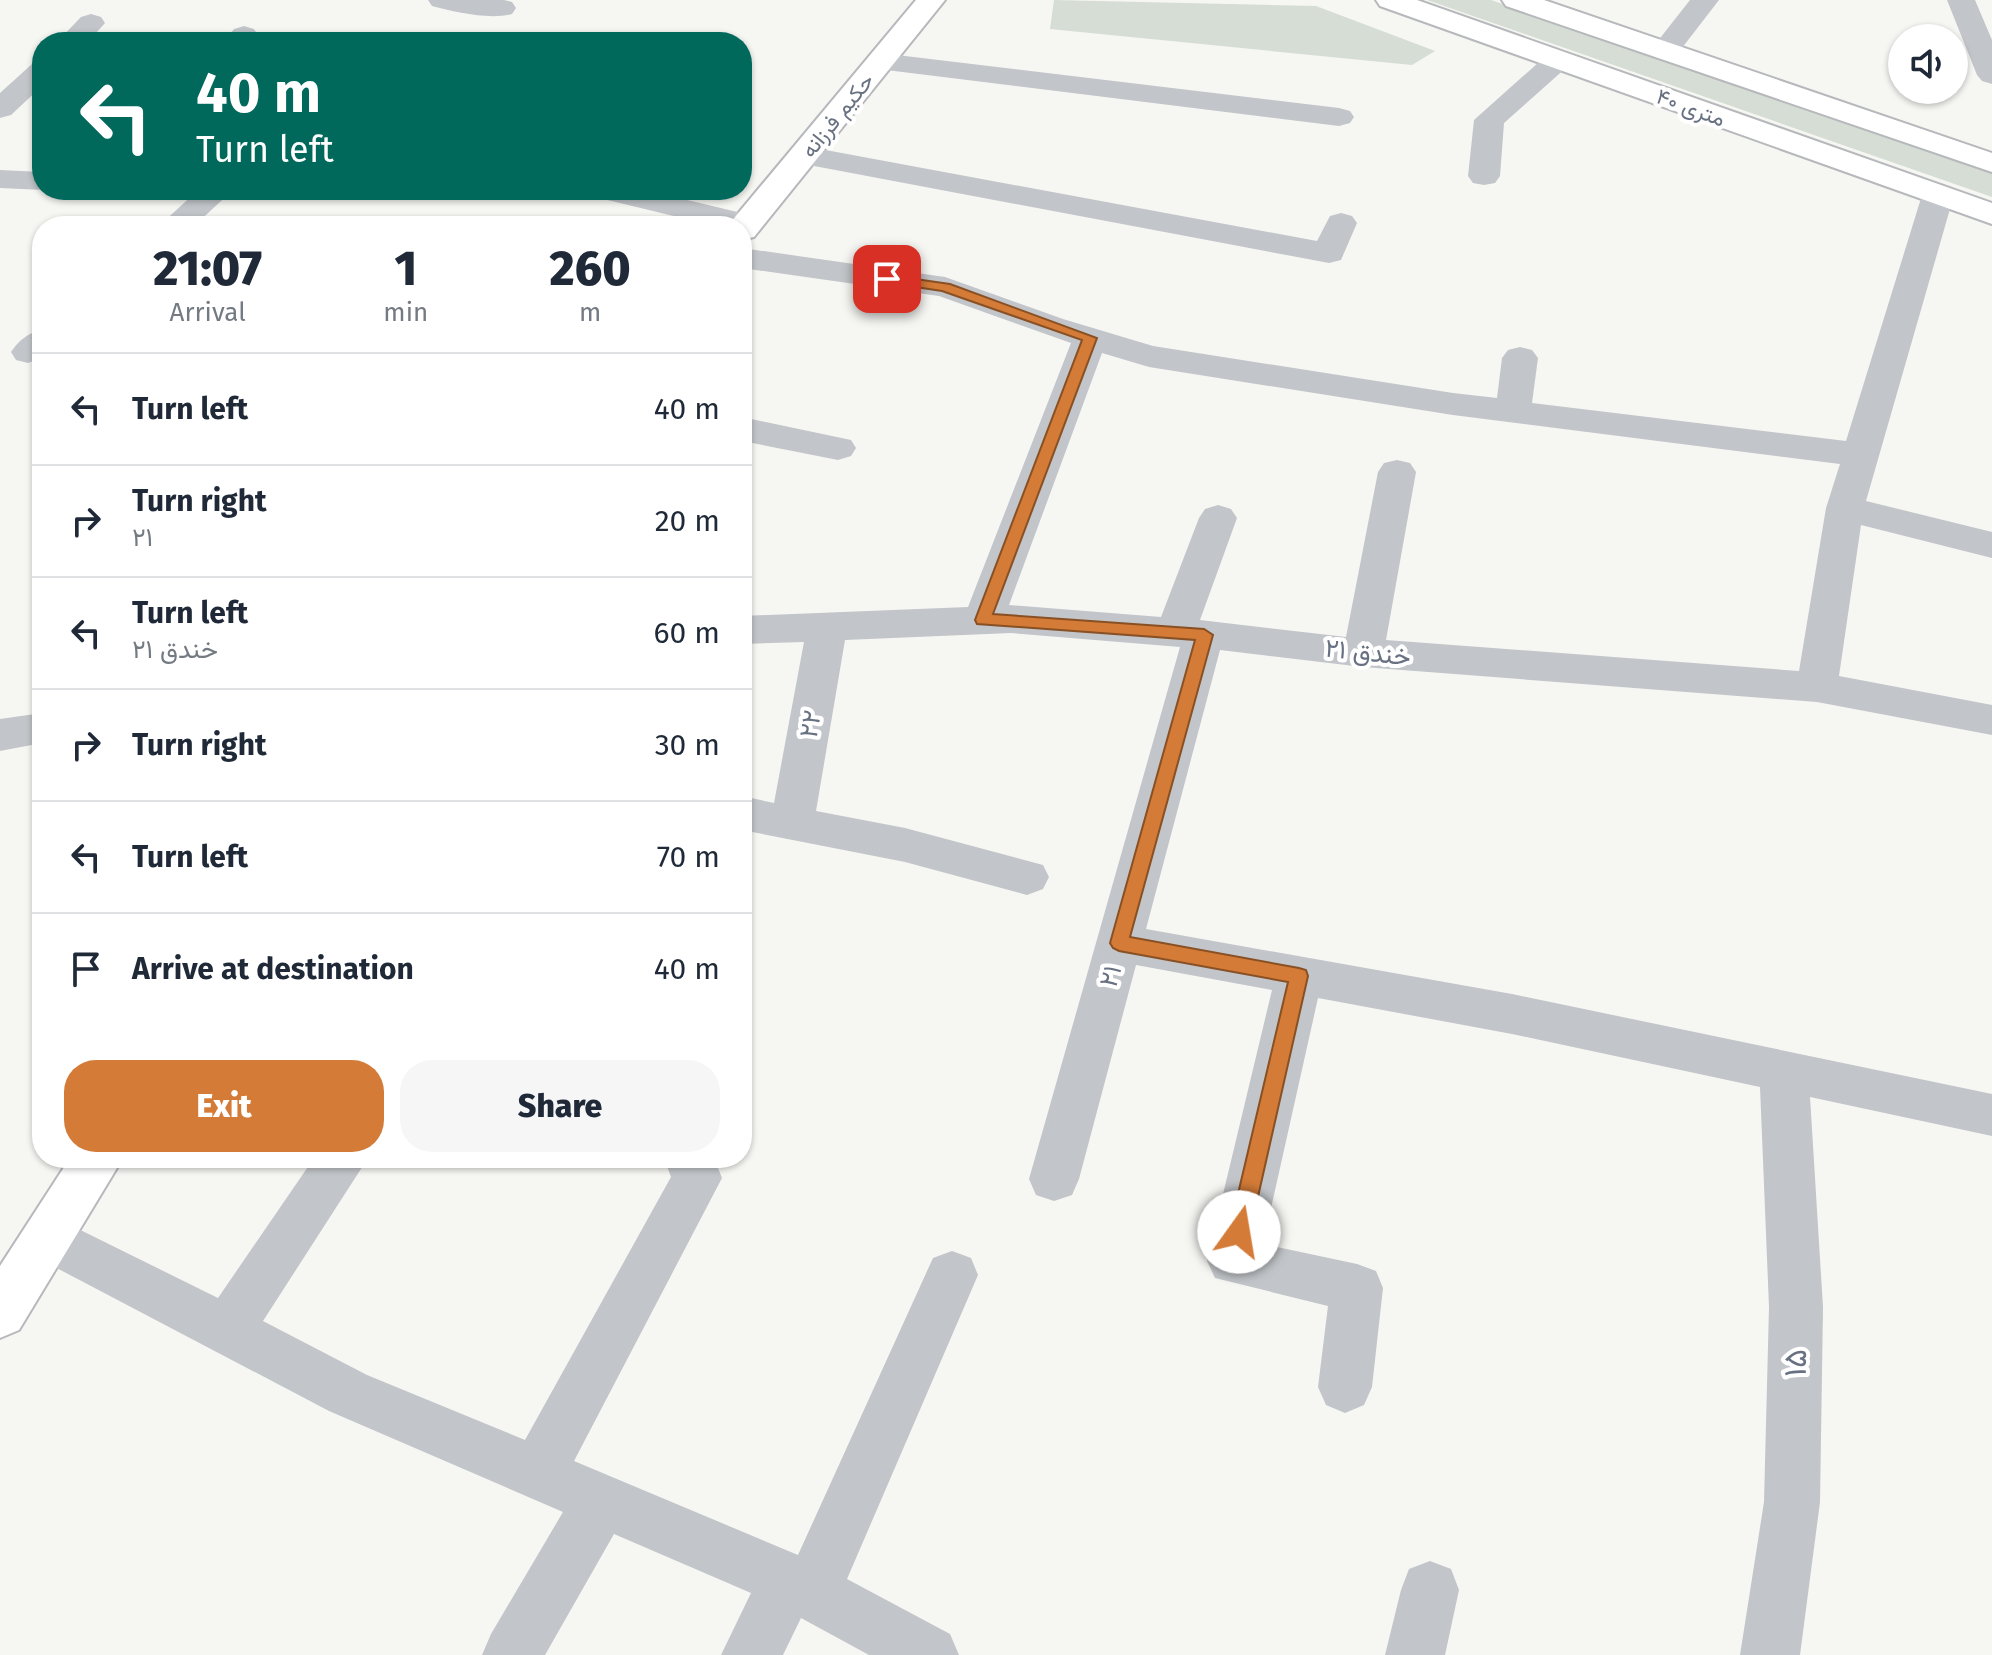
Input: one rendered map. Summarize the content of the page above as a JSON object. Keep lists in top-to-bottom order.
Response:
{
  "streets": {
    "main road": ["۴۰ متری", "حکیم فرزانه"],
    "street": [
      "۲۱ خندق",
      "۲۲",
      "۲۱",
      "۱۵"
    ]
  },
  "crossings": [
    ["۲۱ خندق", "۲۲"],
    ["۲۱ خندق", "۲۱"]
  ],
  "page": {
    "turn": ["40 m", "Turn left"],
    "eta": [
      "21:07",
      "Arrival",
      "1",
      "min",
      "260",
      "m"
    ],
    "list": [
      {
        "name": "Turn left",
        "value": "40 m"
      },
      {
        "name": "Turn right",
        "note": "۲۱",
        "value": "20 m"
      },
      {
        "name": "Turn left",
        "note": "۲۱ خندق",
        "value": "60 m"
      },
      {
        "name": "Turn right",
        "value": "30 m"
      },
      {
        "name": "Turn left",
        "value": "70 m"
      },
      {
        "name": "Arrive at destination",
        "value": "40 m"
      }
    ],
    "buttons": ["Exit", "Share"]
  }
}
